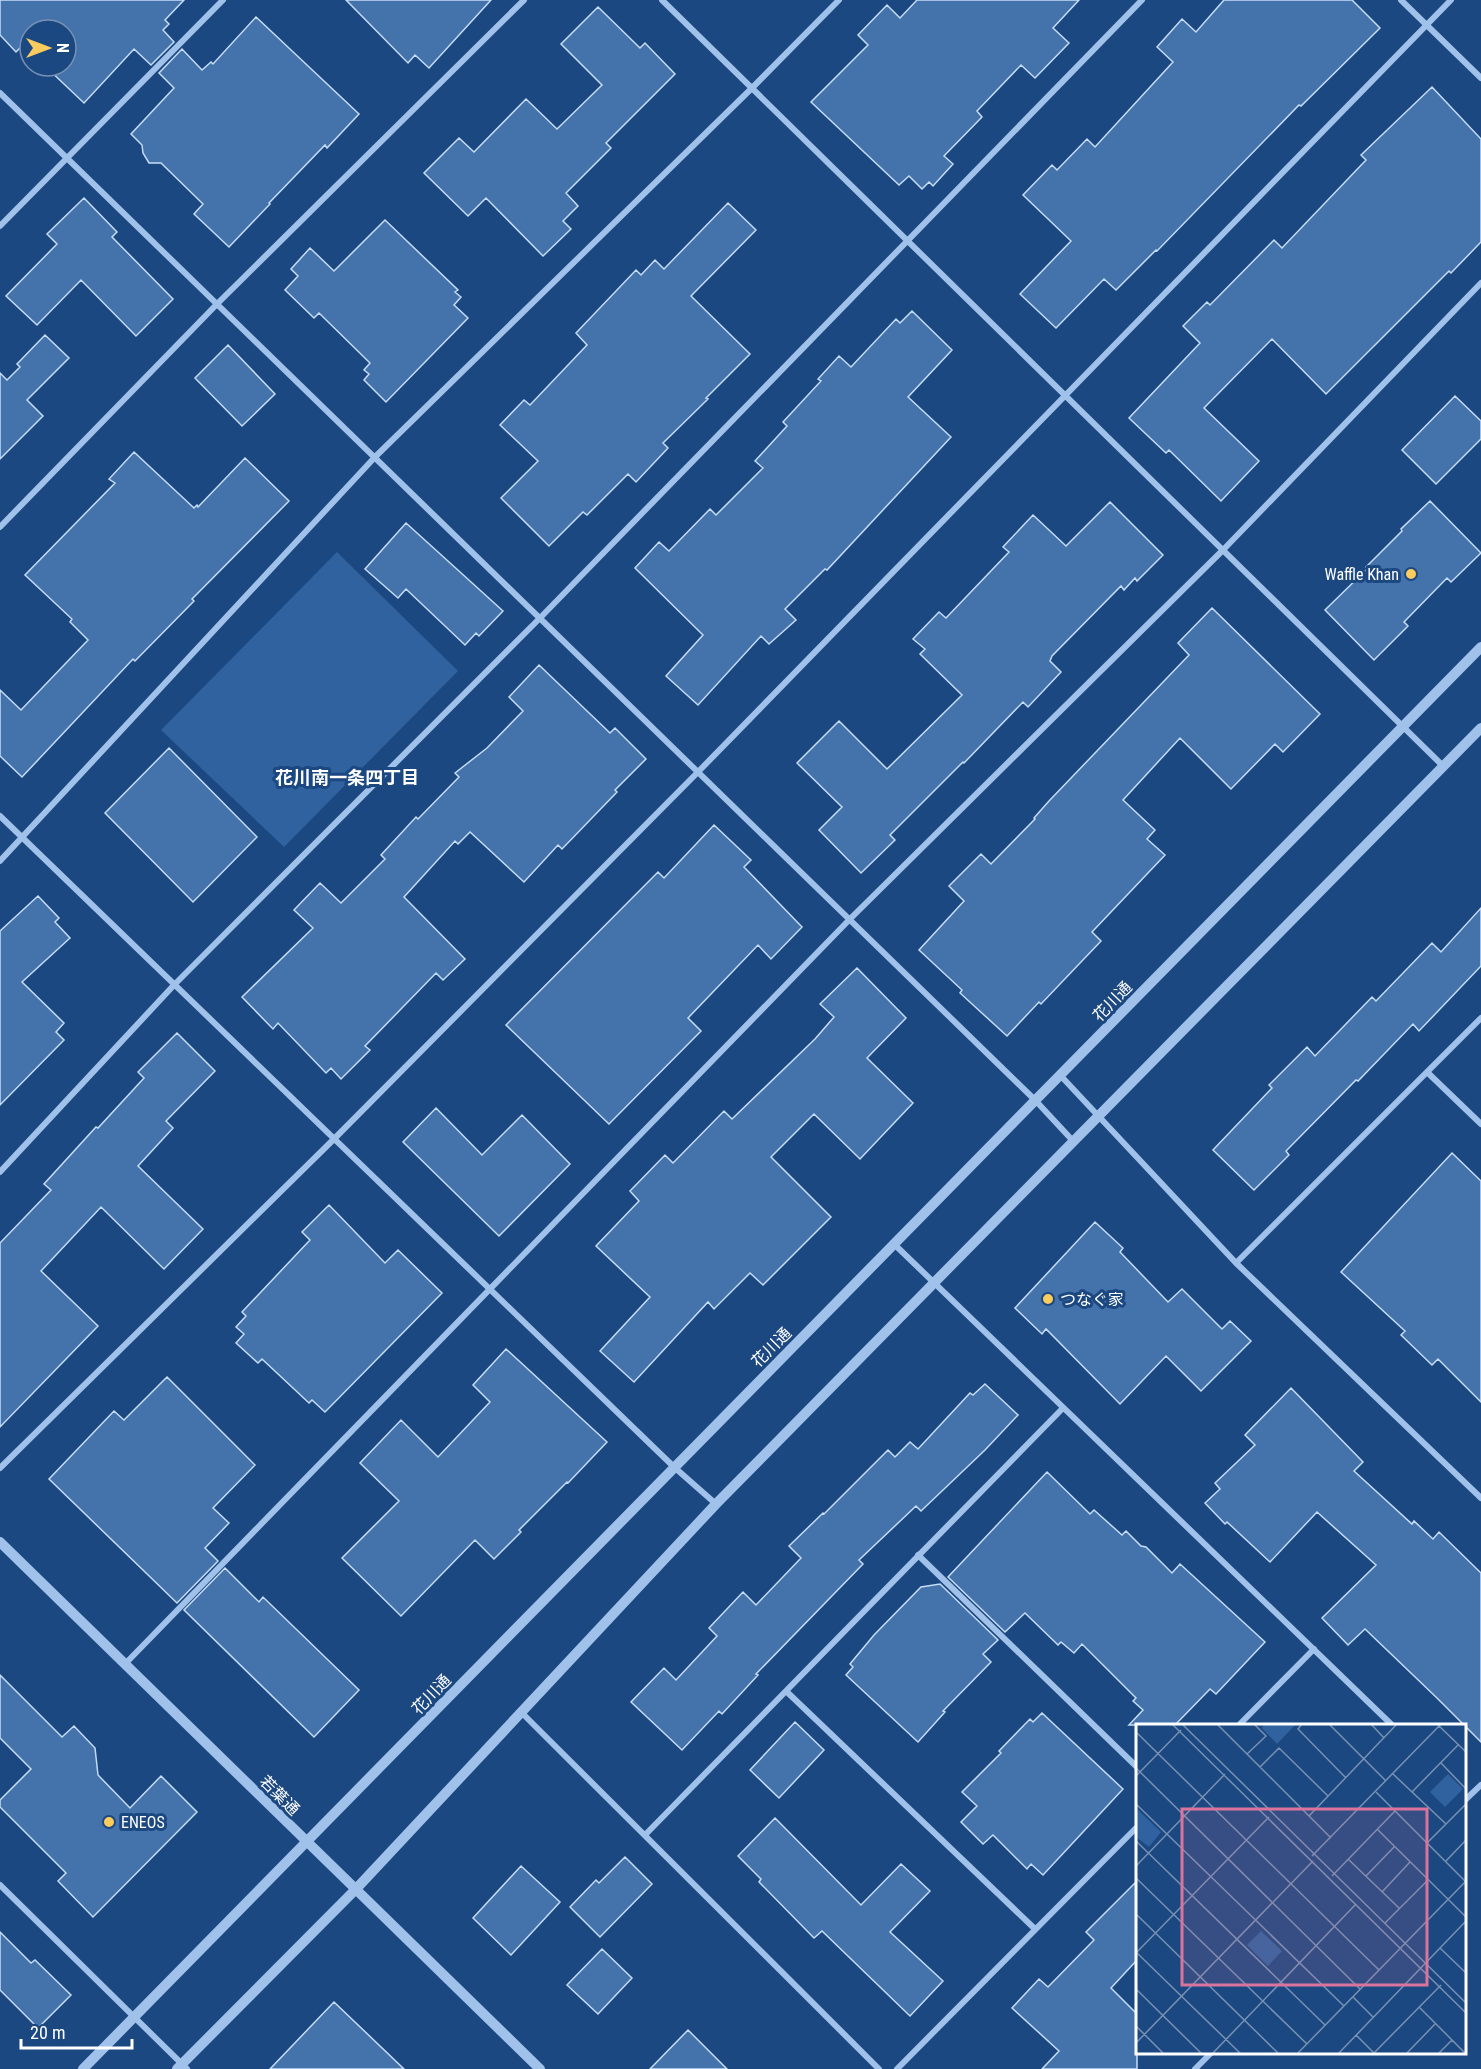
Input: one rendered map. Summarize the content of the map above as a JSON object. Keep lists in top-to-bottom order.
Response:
{
  "streets": {
    "street": ["花川通", "若葉通"]
  },
  "crossings": [
    ["花川通", "若葉通"]
  ],
  "districts": ["花川南一条四丁目"],
  "places": ["Waffle Khan", "つなぐ家", "ENEOS"],
  "scale_bar": "20 m",
  "north": "right"
}
